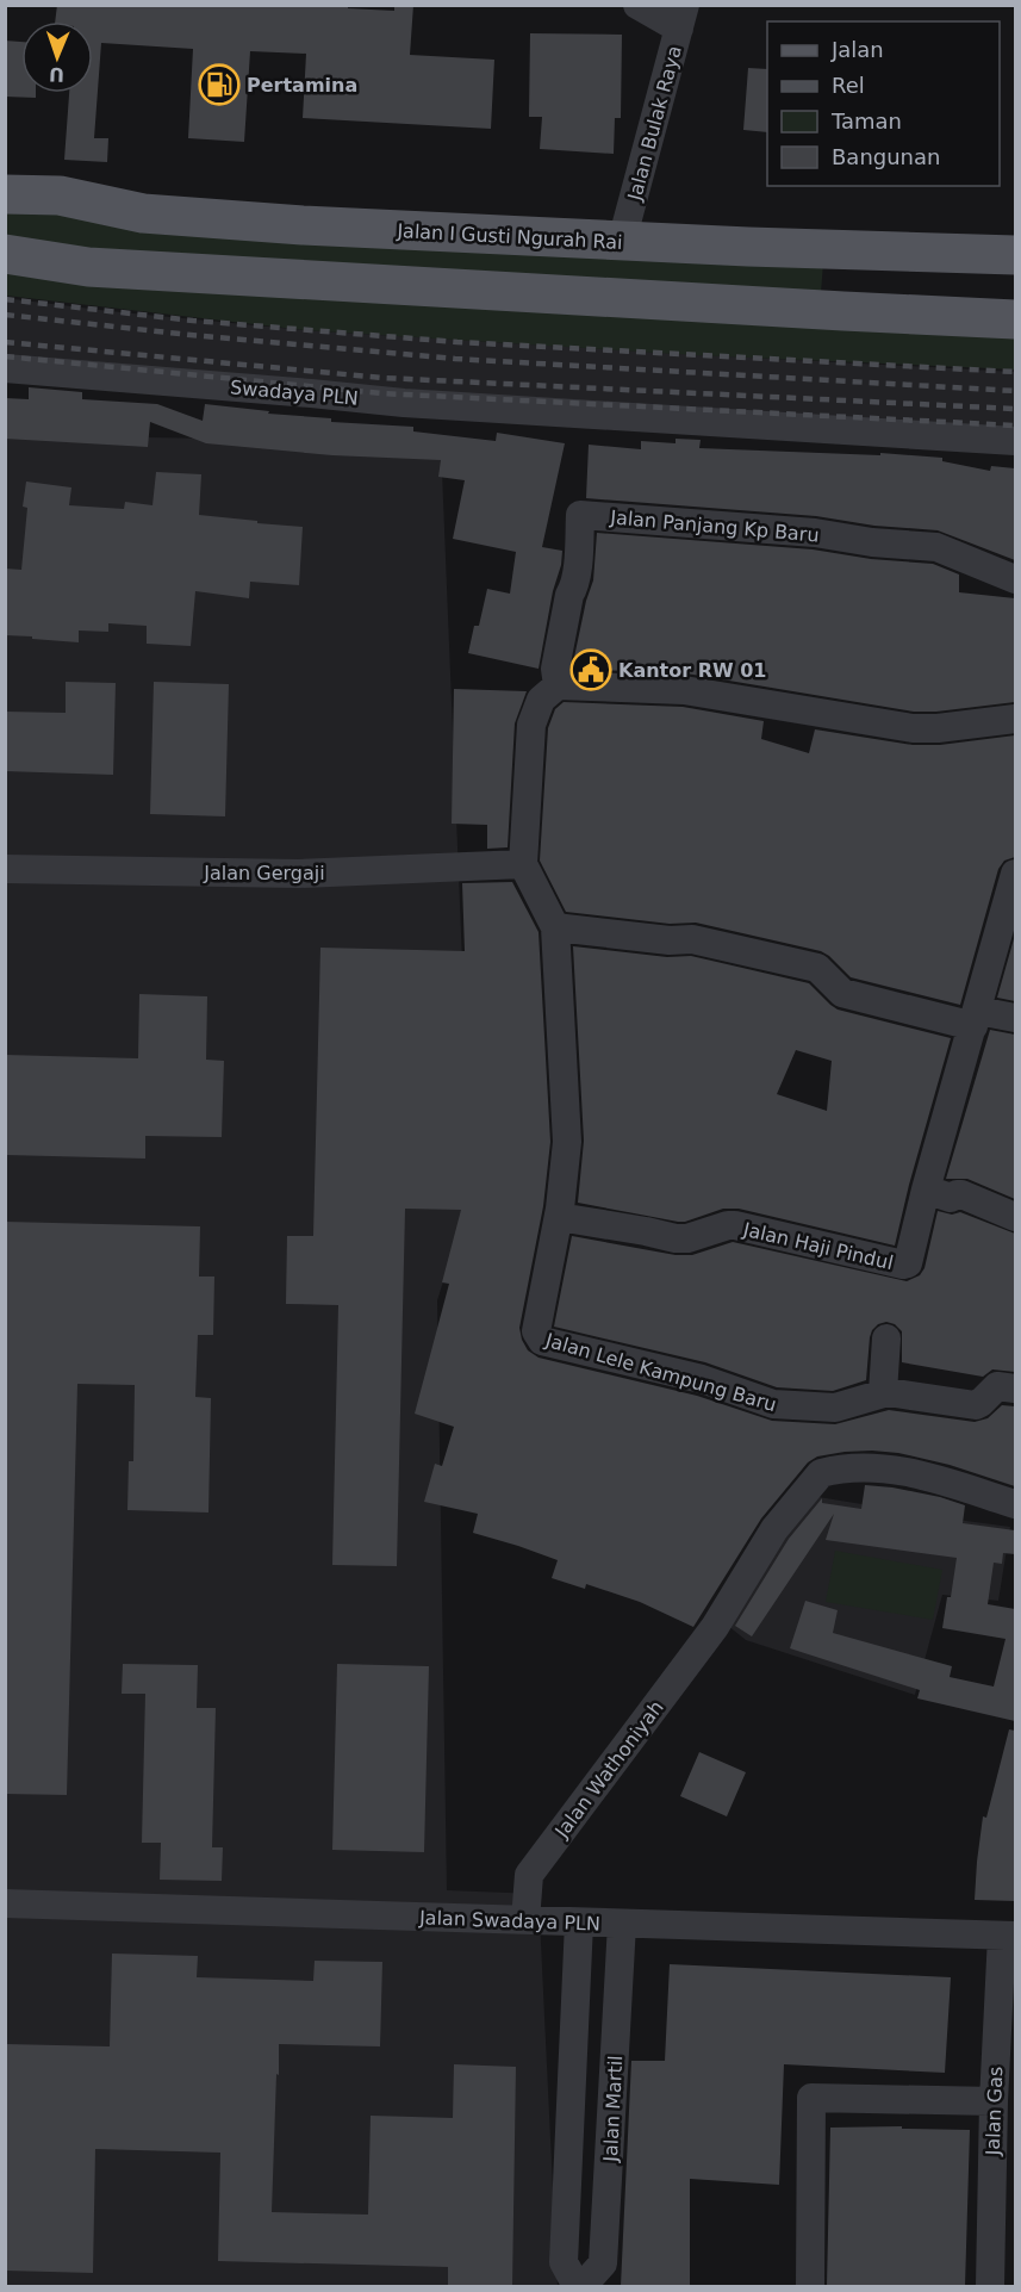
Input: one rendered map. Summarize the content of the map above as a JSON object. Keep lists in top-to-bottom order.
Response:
{
  "streets": {
    "main road": ["Jalan I Gusti Ngurah Rai"],
    "street": [
      "Jalan Bulak Raya",
      "Swadaya PLN",
      "Jalan Panjang Kp Baru",
      "Jalan Gergaji",
      "Jalan Haji Pindul",
      "Jalan Lele Kampung Baru",
      "Jalan Wathoniyah",
      "Jalan Swadaya PLN",
      "Jalan Martil",
      "Jalan Gas"
    ]
  },
  "crossings": [
    ["Jalan Bulak Raya", "Jalan I Gusti Ngurah Rai"],
    ["Jalan Gergaji", "Jalan Lele Kampung Baru"],
    ["Jalan Haji Pindul", "Jalan Lele Kampung Baru"],
    ["Jalan Wathoniyah", "Jalan Swadaya PLN"],
    ["Jalan Swadaya PLN", "Jalan Martil"],
    ["Jalan Swadaya PLN", "Jalan Gas"]
  ],
  "places": {
    "fuel station": ["Pertamina"],
    "public building": ["Kantor RW 01"]
  },
  "legend": [
    "Jalan",
    "Rel",
    "Taman",
    "Bangunan"
  ],
  "north": "bottom"
}
